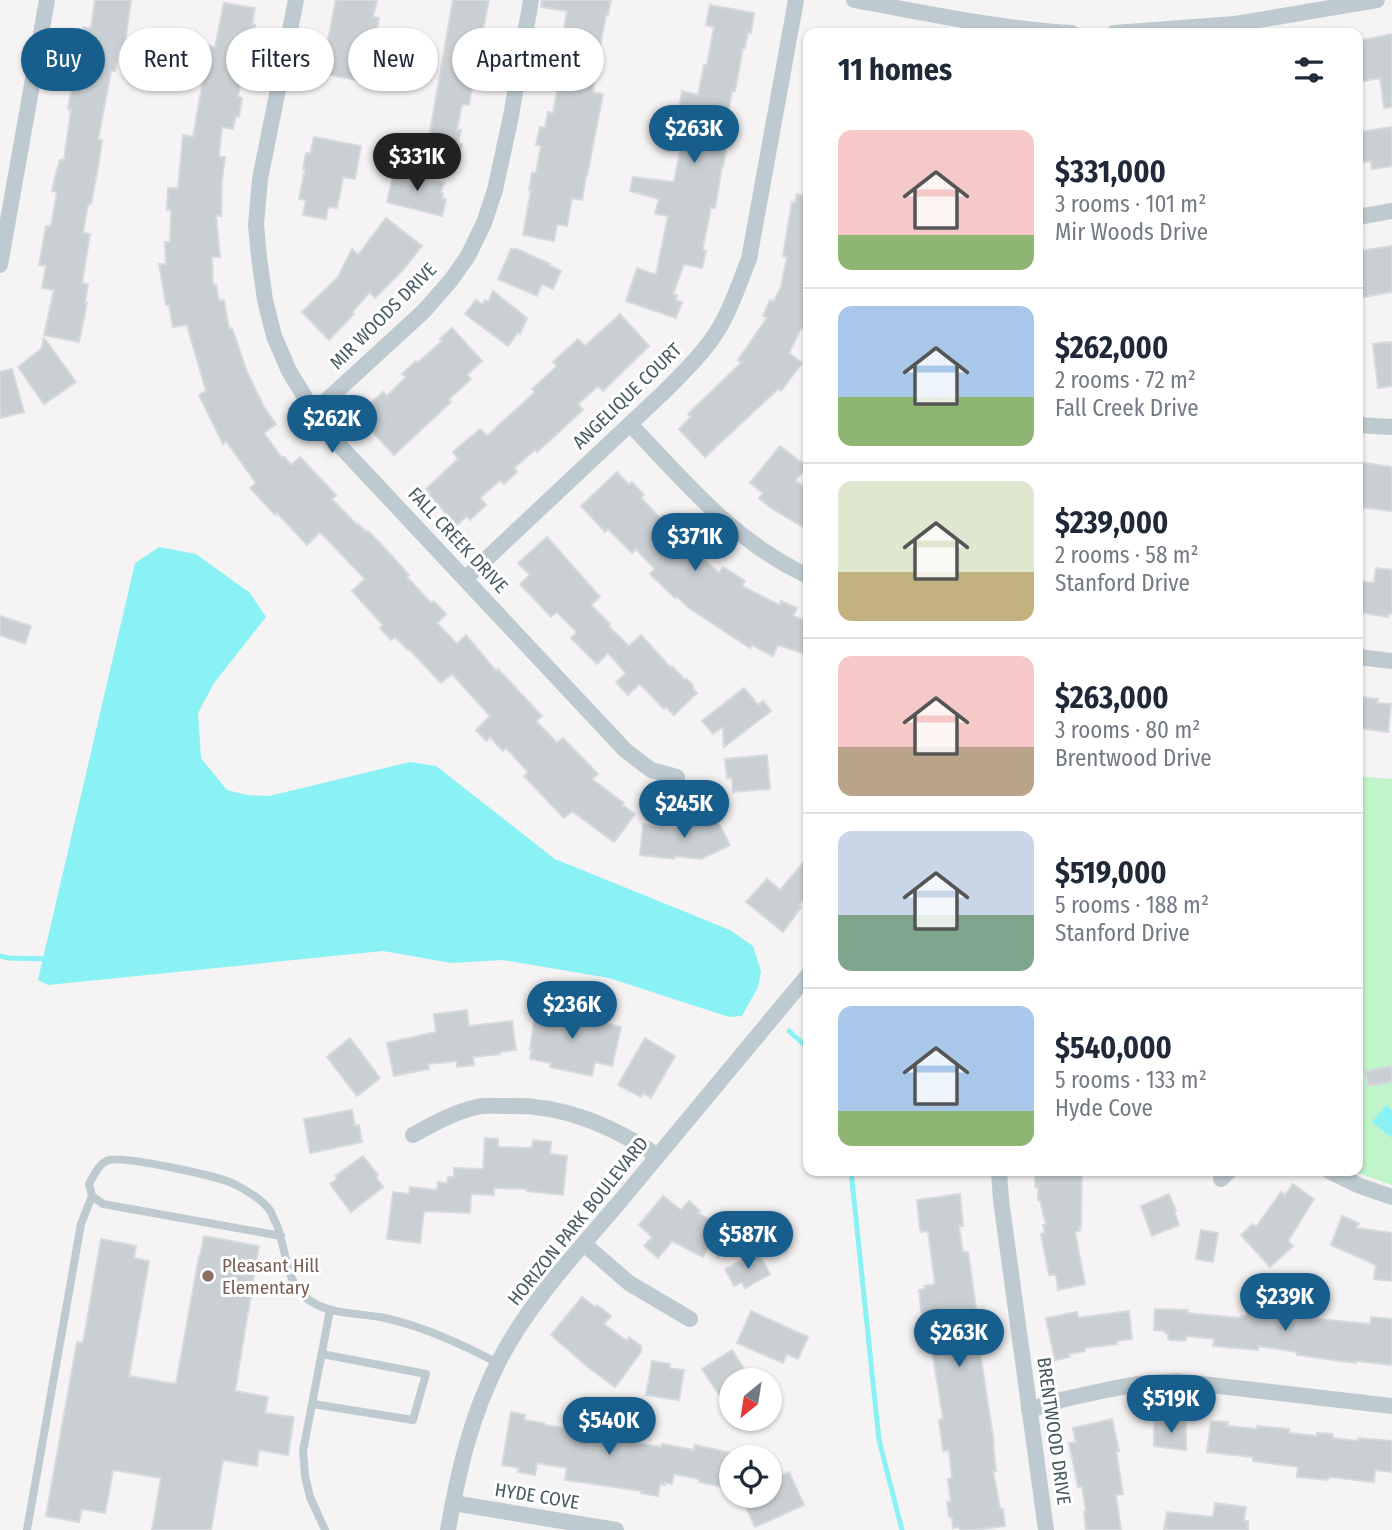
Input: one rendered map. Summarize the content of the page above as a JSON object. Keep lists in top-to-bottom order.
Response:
{
  "streets": {
    "street": [
      "MIR WOODS DRIVE",
      "ANGELIQUE COURT",
      "FALL CREEK DRIVE",
      "HORIZON PARK BOULEVARD",
      "BRENTWOOD DRIVE",
      "HYDE COVE"
    ]
  },
  "crossings": [
    ["MIR WOODS DRIVE", "FALL CREEK DRIVE"],
    ["ANGELIQUE COURT", "FALL CREEK DRIVE"],
    ["HORIZON PARK BOULEVARD", "HYDE COVE"]
  ],
  "places": ["Pleasant Hill Elementary"],
  "north": "bottom left",
  "page": {
    "chip": [
      "Buy",
      "Rent",
      "Filters",
      "New",
      "Apartment"
    ],
    "heading": "11 homes",
    "price": [
      "$263K",
      "$331K",
      "$262K",
      "$371K",
      "$245K",
      "$236K",
      "$587K",
      "$239K",
      "$263K",
      "$519K",
      "$540K"
    ],
    "list": [
      {
        "name": "$331,000",
        "note": "3 rooms · 101 m² · Mir Woods Drive"
      },
      {
        "name": "$262,000",
        "note": "2 rooms · 72 m² · Fall Creek Drive"
      },
      {
        "name": "$239,000",
        "note": "2 rooms · 58 m² · Stanford Drive"
      },
      {
        "name": "$263,000",
        "note": "3 rooms · 80 m² · Brentwood Drive"
      },
      {
        "name": "$519,000",
        "note": "5 rooms · 188 m² · Stanford Drive"
      },
      {
        "name": "$540,000",
        "note": "5 rooms · 133 m² · Hyde Cove"
      }
    ]
  }
}
